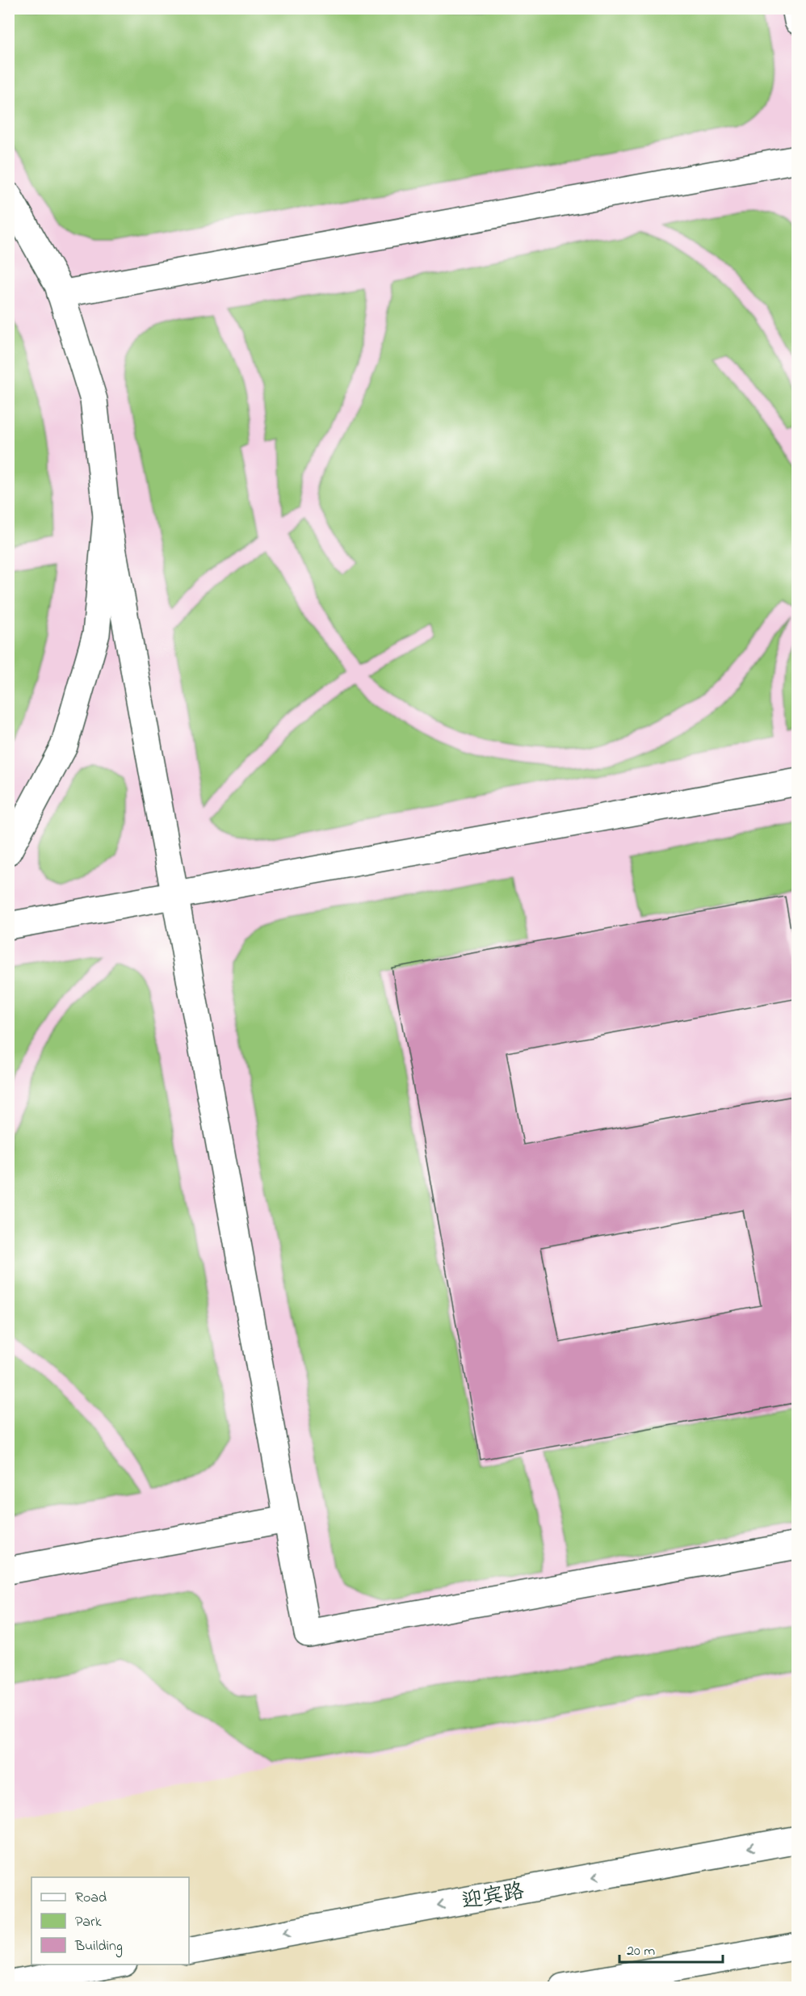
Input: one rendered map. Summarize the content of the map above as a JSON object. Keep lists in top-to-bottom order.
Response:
{
  "streets": {
    "main road": ["迎宾路"]
  },
  "legend": ["Road", "Park", "Building"],
  "scale_bar": "20 m"
}
